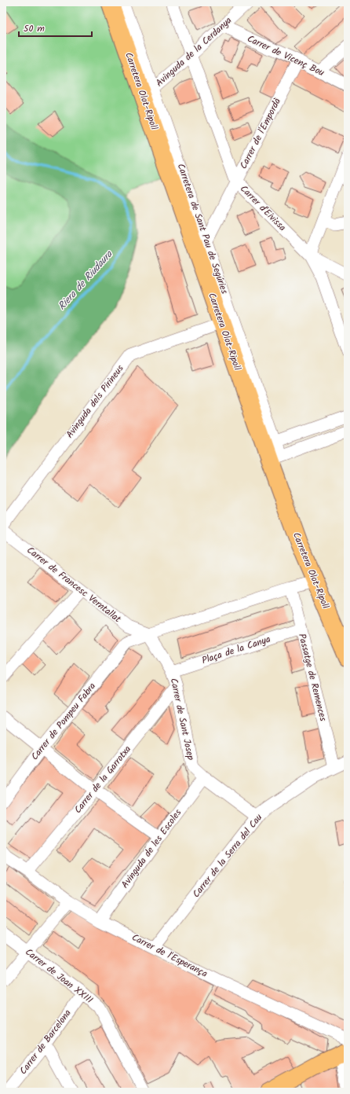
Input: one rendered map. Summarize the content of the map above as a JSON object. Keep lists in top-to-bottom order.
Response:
{
  "streets": {
    "main road": ["Carretera Olot-Ripoll"],
    "street": [
      "Avinguda de la Cerdanya",
      "Carrer de Vicenç Bou",
      "Carrer de l'Empordà",
      "Carrer d'Eivissa",
      "Carretera de Sant Pau de Segúries",
      "Avinguda dels Pirineus",
      "Carrer de Francesc Verntallat",
      "Plaça de la Canya",
      "Passatge de Remences",
      "Carrer de Sant Josep",
      "Carrer de Pompeu Fabra",
      "Carrer de la Garrotxa",
      "Avinguda de les Escoles",
      "Carrer de la Serra del Cau",
      "Carrer de l'Esperança",
      "Carrer de Joan XXIII",
      "Carrer de Barcelona"
    ]
  },
  "crossings": [
    ["Avinguda de la Cerdanya", "Carrer de Vicenç Bou"],
    ["Avinguda de la Cerdanya", "Carrer d'Eivissa"],
    ["Avinguda de la Cerdanya", "Carretera de Sant Pau de Segúries"],
    ["Carrer de Vicenç Bou", "Carrer de l'Empordà"],
    ["Carretera Olot-Ripoll", "Carretera de Sant Pau de Segúries"],
    ["Carretera Olot-Ripoll", "Avinguda dels Pirineus"],
    ["Carrer de l'Empordà", "Carrer d'Eivissa"],
    ["Carrer de l'Empordà", "Carretera de Sant Pau de Segúries"],
    ["Avinguda dels Pirineus", "Carrer de Francesc Verntallat"],
    ["Carrer de Francesc Verntallat", "Carrer de Sant Josep"],
    ["Carrer de Francesc Verntallat", "Carrer de Pompeu Fabra"],
    ["Plaça de la Canya", "Passatge de Remences"],
    ["Plaça de la Canya", "Carrer de Sant Josep"],
    ["Passatge de Remences", "Carrer de la Serra del Cau"],
    ["Carrer de Sant Josep", "Carrer de Pompeu Fabra"],
    ["Carrer de Sant Josep", "Carrer de la Garrotxa"],
    ["Carrer de Sant Josep", "Avinguda de les Escoles"],
    ["Carrer de Sant Josep", "Carrer de la Serra del Cau"],
    ["Carrer de la Garrotxa", "Carrer de l'Esperança"],
    ["Avinguda de les Escoles", "Carrer de l'Esperança"],
    ["Carrer de la Serra del Cau", "Carrer de l'Esperança"],
    ["Carrer de Joan XXIII", "Carrer de Barcelona"]
  ],
  "water": ["Riera de Riudaura"],
  "scale_bar": "50 m"
}
